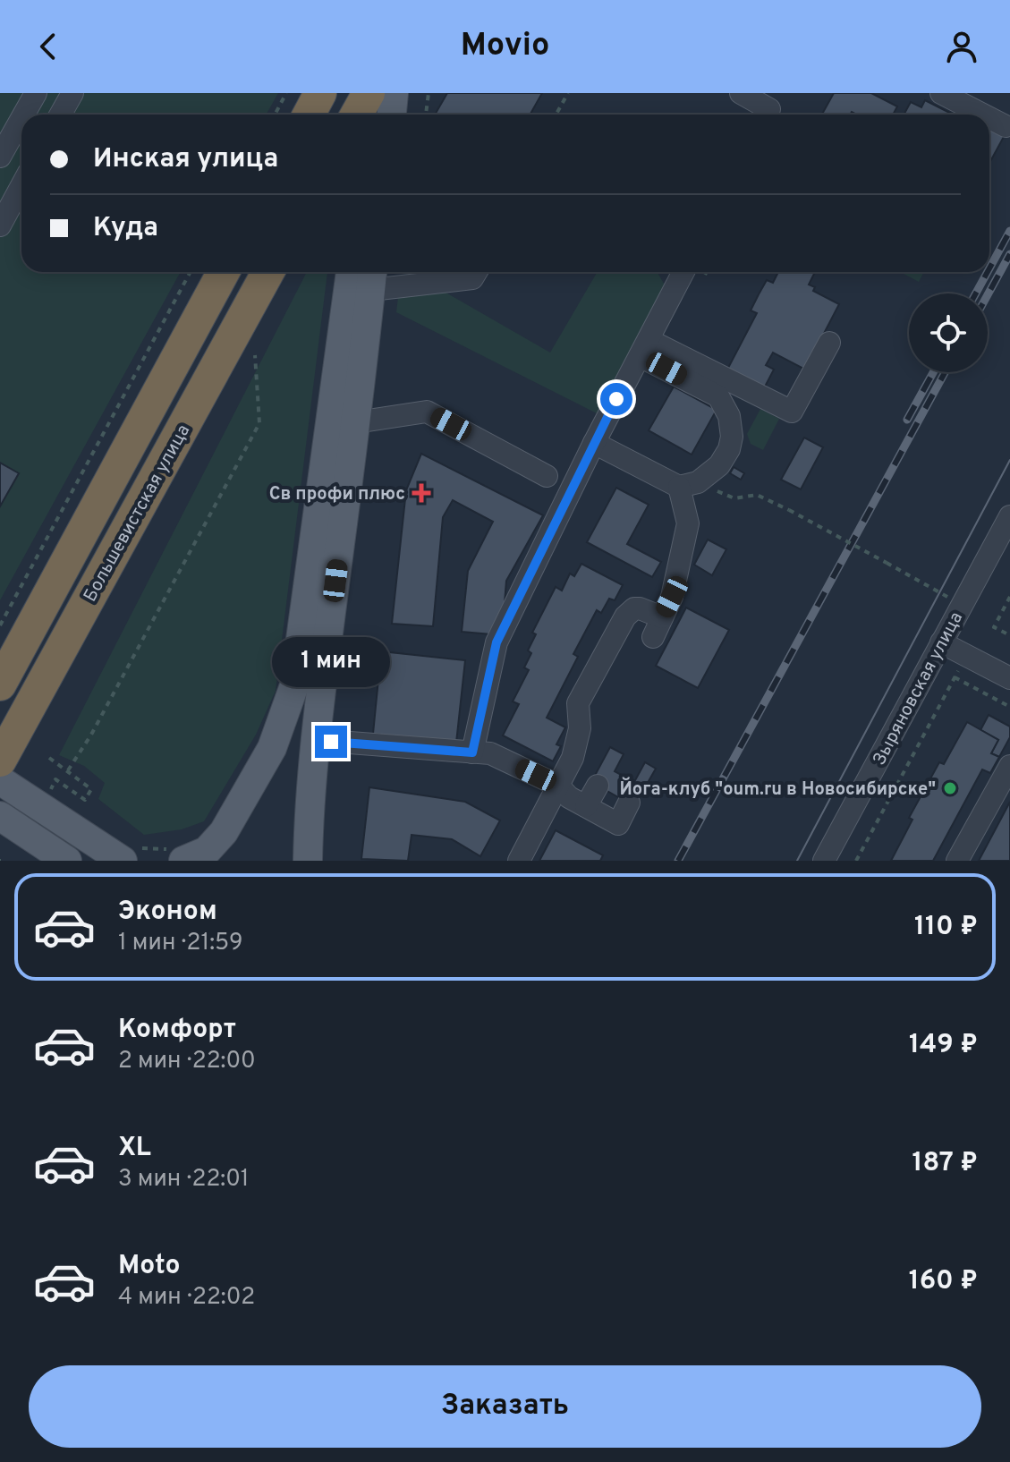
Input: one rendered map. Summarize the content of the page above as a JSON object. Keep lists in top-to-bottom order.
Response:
{
  "streets": {
    "highway": ["Большевистская улица"],
    "street": ["Зыряновская улица"]
  },
  "places": {
    "health": ["Св профи плюс"],
    "other": ["Йога-клуб \"oum.ru в Новосибирске\""]
  },
  "page": {
    "header": "Movio",
    "banner": ["Инская улица", "Куда"],
    "bubble": "1 мин",
    "list": [
      {
        "name": "Эконом",
        "note": "1 мин · 21:59",
        "value": "110 ₽"
      },
      {
        "name": "Комфорт",
        "note": "2 мин · 22:00",
        "value": "149 ₽"
      },
      {
        "name": "XL",
        "note": "3 мин · 22:01",
        "value": "187 ₽"
      },
      {
        "name": "Moto",
        "note": "4 мин · 22:02",
        "value": "160 ₽"
      }
    ],
    "buttons": "Заказать"
  }
}
